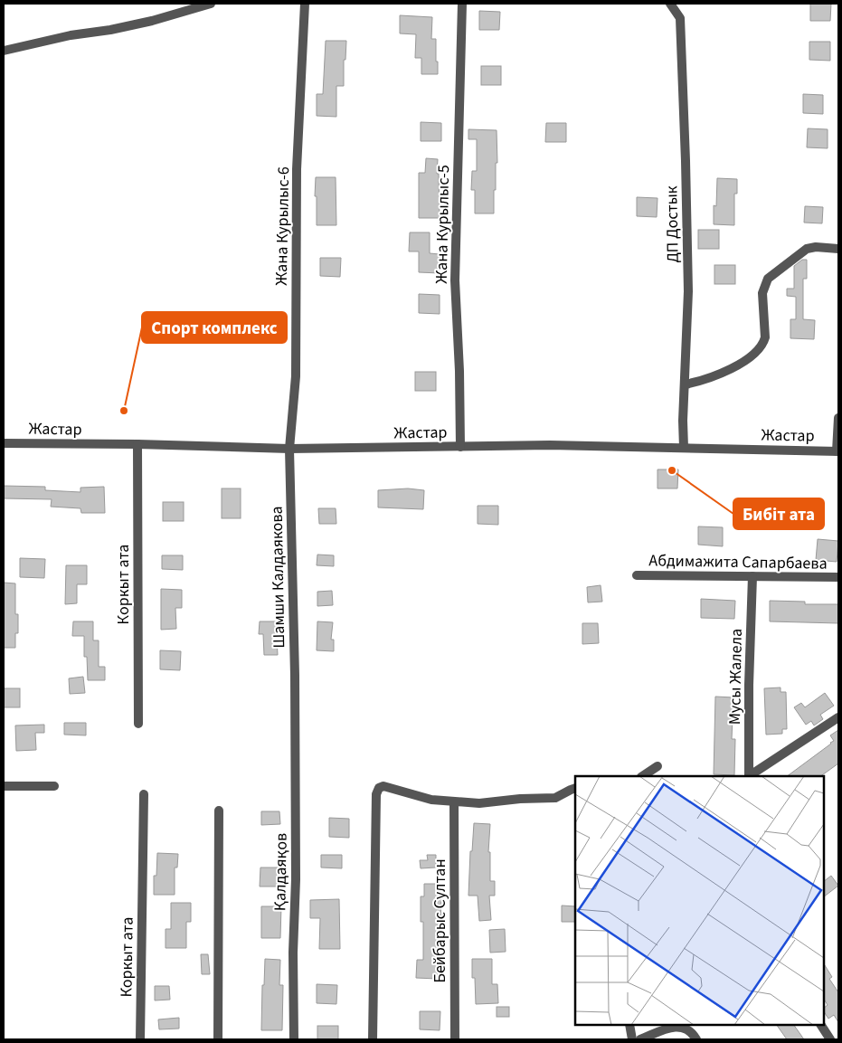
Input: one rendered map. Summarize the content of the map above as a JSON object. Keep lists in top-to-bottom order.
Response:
{
  "streets": {
    "street": [
      "Жана Курылыс-5",
      "ДП Достык",
      "Жана Курылыс-6",
      "Жастар",
      "Абдимажита Сапарбаева",
      "Шамши Калдаякова",
      "Коркыт ата",
      "Мусы Жалела",
      "Қалдаяқов",
      "Бейбарыс Султан"
    ]
  },
  "crossings": [
    ["Жана Курылыс-5", "Жастар"],
    ["ДП Достык", "Жастар"],
    ["Жана Курылыс-6", "Жастар"],
    ["Жана Курылыс-6", "Шамши Калдаякова"],
    ["Жастар", "Шамши Калдаякова"],
    ["Жастар", "Коркыт ата"],
    ["Абдимажита Сапарбаева", "Мусы Жалела"],
    ["Шамши Калдаякова", "Қалдаяқов"]
  ],
  "places": ["Спорт комплекс", "Бибіт ата"]
}
